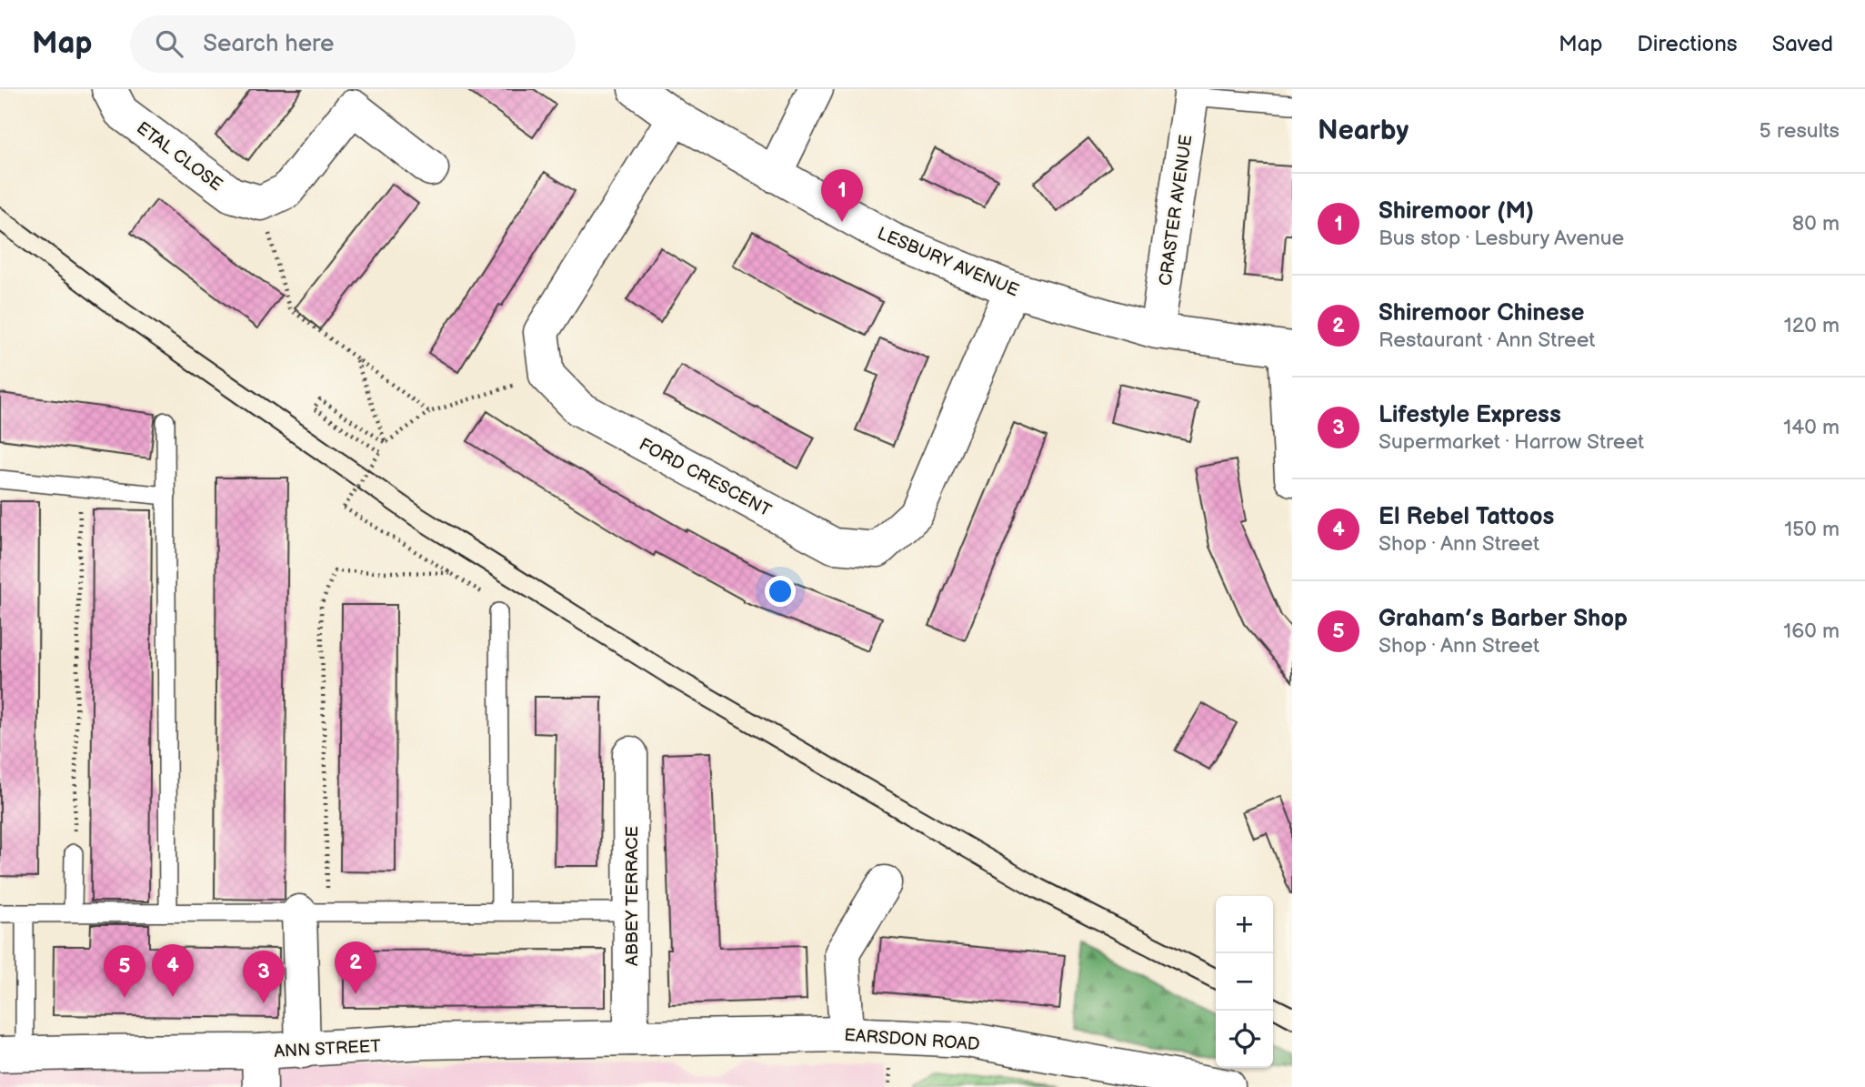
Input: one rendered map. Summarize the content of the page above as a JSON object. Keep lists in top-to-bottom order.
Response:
{
  "streets": {
    "street": [
      "ETAL CLOSE",
      "CRASTER AVENUE",
      "LESBURY AVENUE",
      "FORD CRESCENT",
      "ABBEY TERRACE",
      "EARSDON ROAD",
      "ANN STREET"
    ]
  },
  "crossings": [
    ["CRASTER AVENUE", "LESBURY AVENUE"],
    ["LESBURY AVENUE", "FORD CRESCENT"],
    ["ABBEY TERRACE", "EARSDON ROAD"],
    ["ABBEY TERRACE", "ANN STREET"],
    ["EARSDON ROAD", "ANN STREET"]
  ],
  "page": {
    "header": "Map",
    "search": "Search here",
    "nav": ["Map", "Directions", "Saved"],
    "heading": ["Nearby", "5 results"],
    "pins": [
      "1",
      "2",
      "4",
      "5",
      "3"
    ],
    "list": [
      {
        "mark": "1",
        "name": "Shiremoor (M)",
        "note": "Bus stop · Lesbury Avenue",
        "value": "80 m"
      },
      {
        "mark": "2",
        "name": "Shiremoor Chinese",
        "note": "Restaurant · Ann Street",
        "value": "120 m"
      },
      {
        "mark": "3",
        "name": "Lifestyle Express",
        "note": "Supermarket · Harrow Street",
        "value": "140 m"
      },
      {
        "mark": "4",
        "name": "El Rebel Tattoos",
        "note": "Shop · Ann Street",
        "value": "150 m"
      },
      {
        "mark": "5",
        "name": "Graham’s Barber Shop",
        "note": "Shop · Ann Street",
        "value": "160 m"
      }
    ],
    "map_buttons": ["+", "−"]
  }
}
